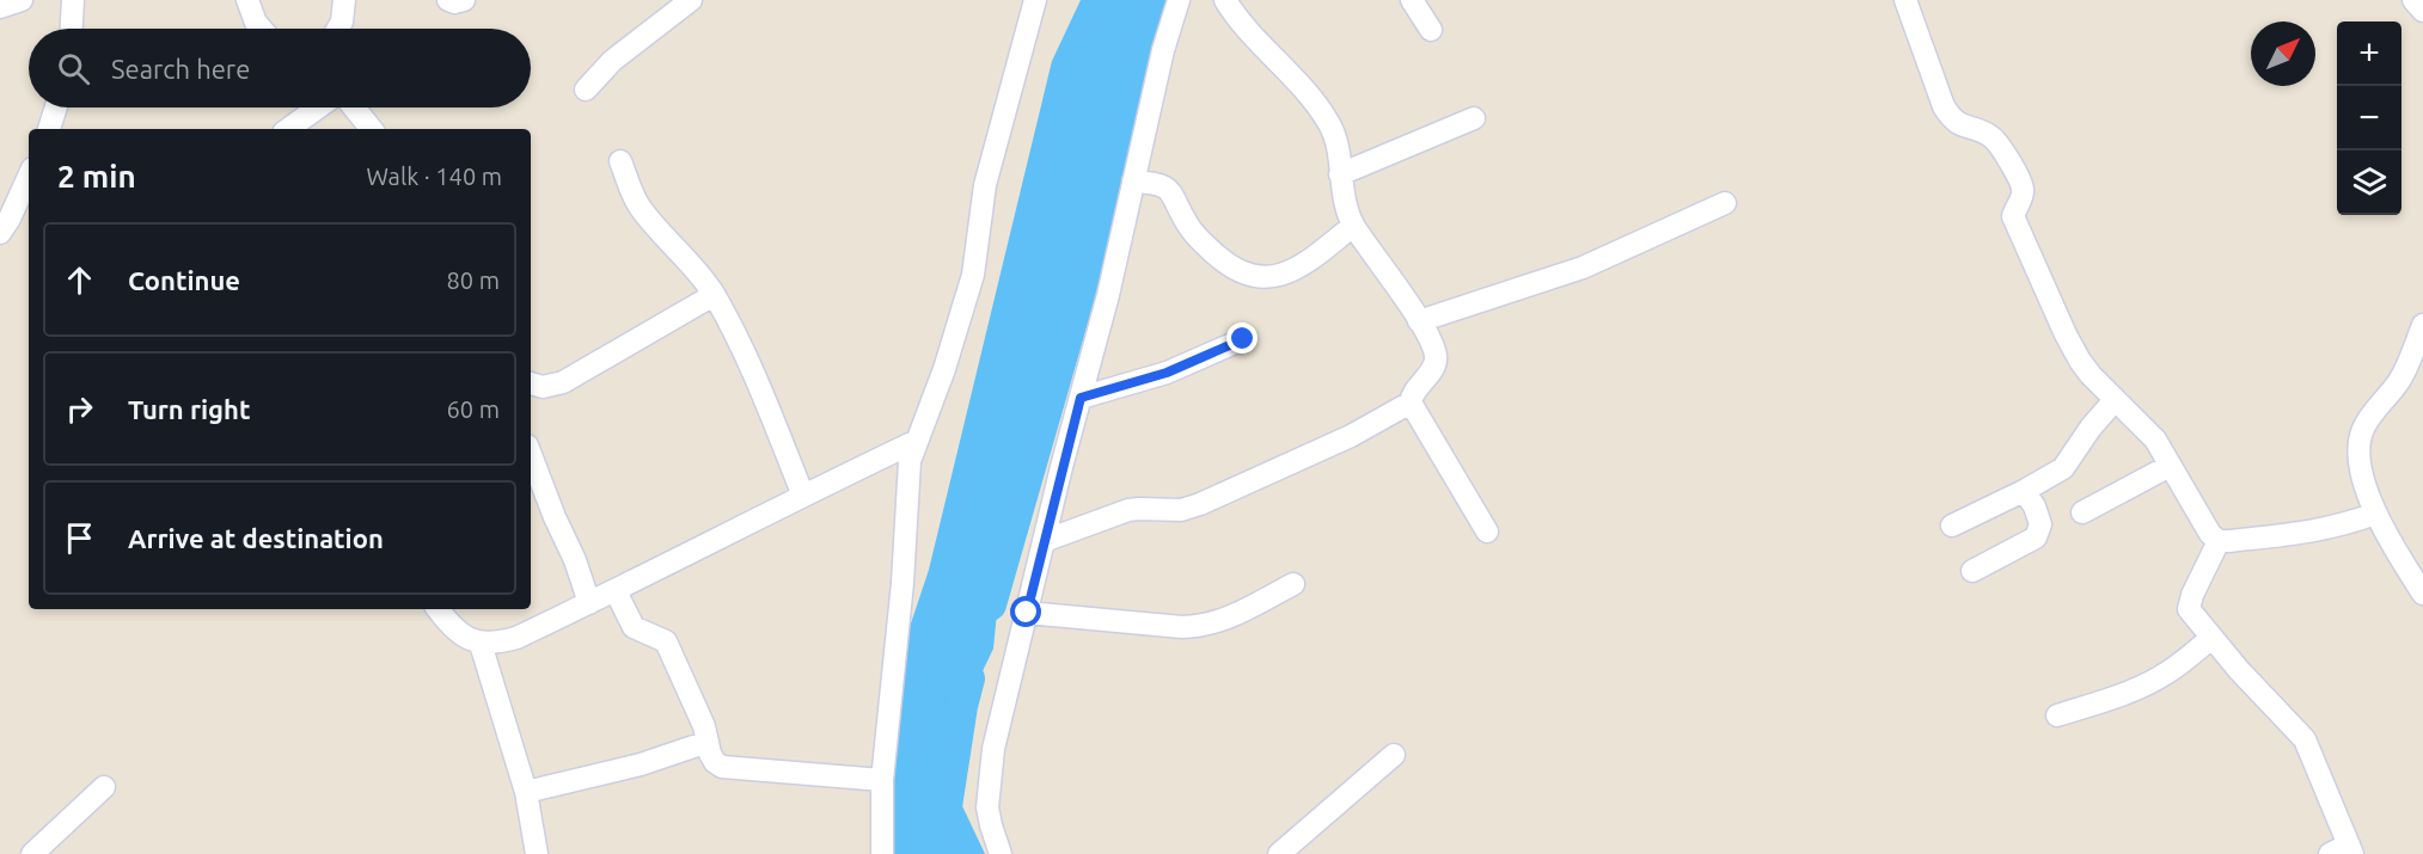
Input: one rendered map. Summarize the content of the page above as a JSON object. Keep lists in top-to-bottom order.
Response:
{
  "north": "top right",
  "page": {
    "map_buttons": ["+", "−"],
    "search": "Search here",
    "heading": ["2 min", "Walk · 140 m"],
    "list": [
      ["Continue", "80 m"],
      ["Turn right", "60 m"],
      "Arrive at destination"
    ]
  }
}
